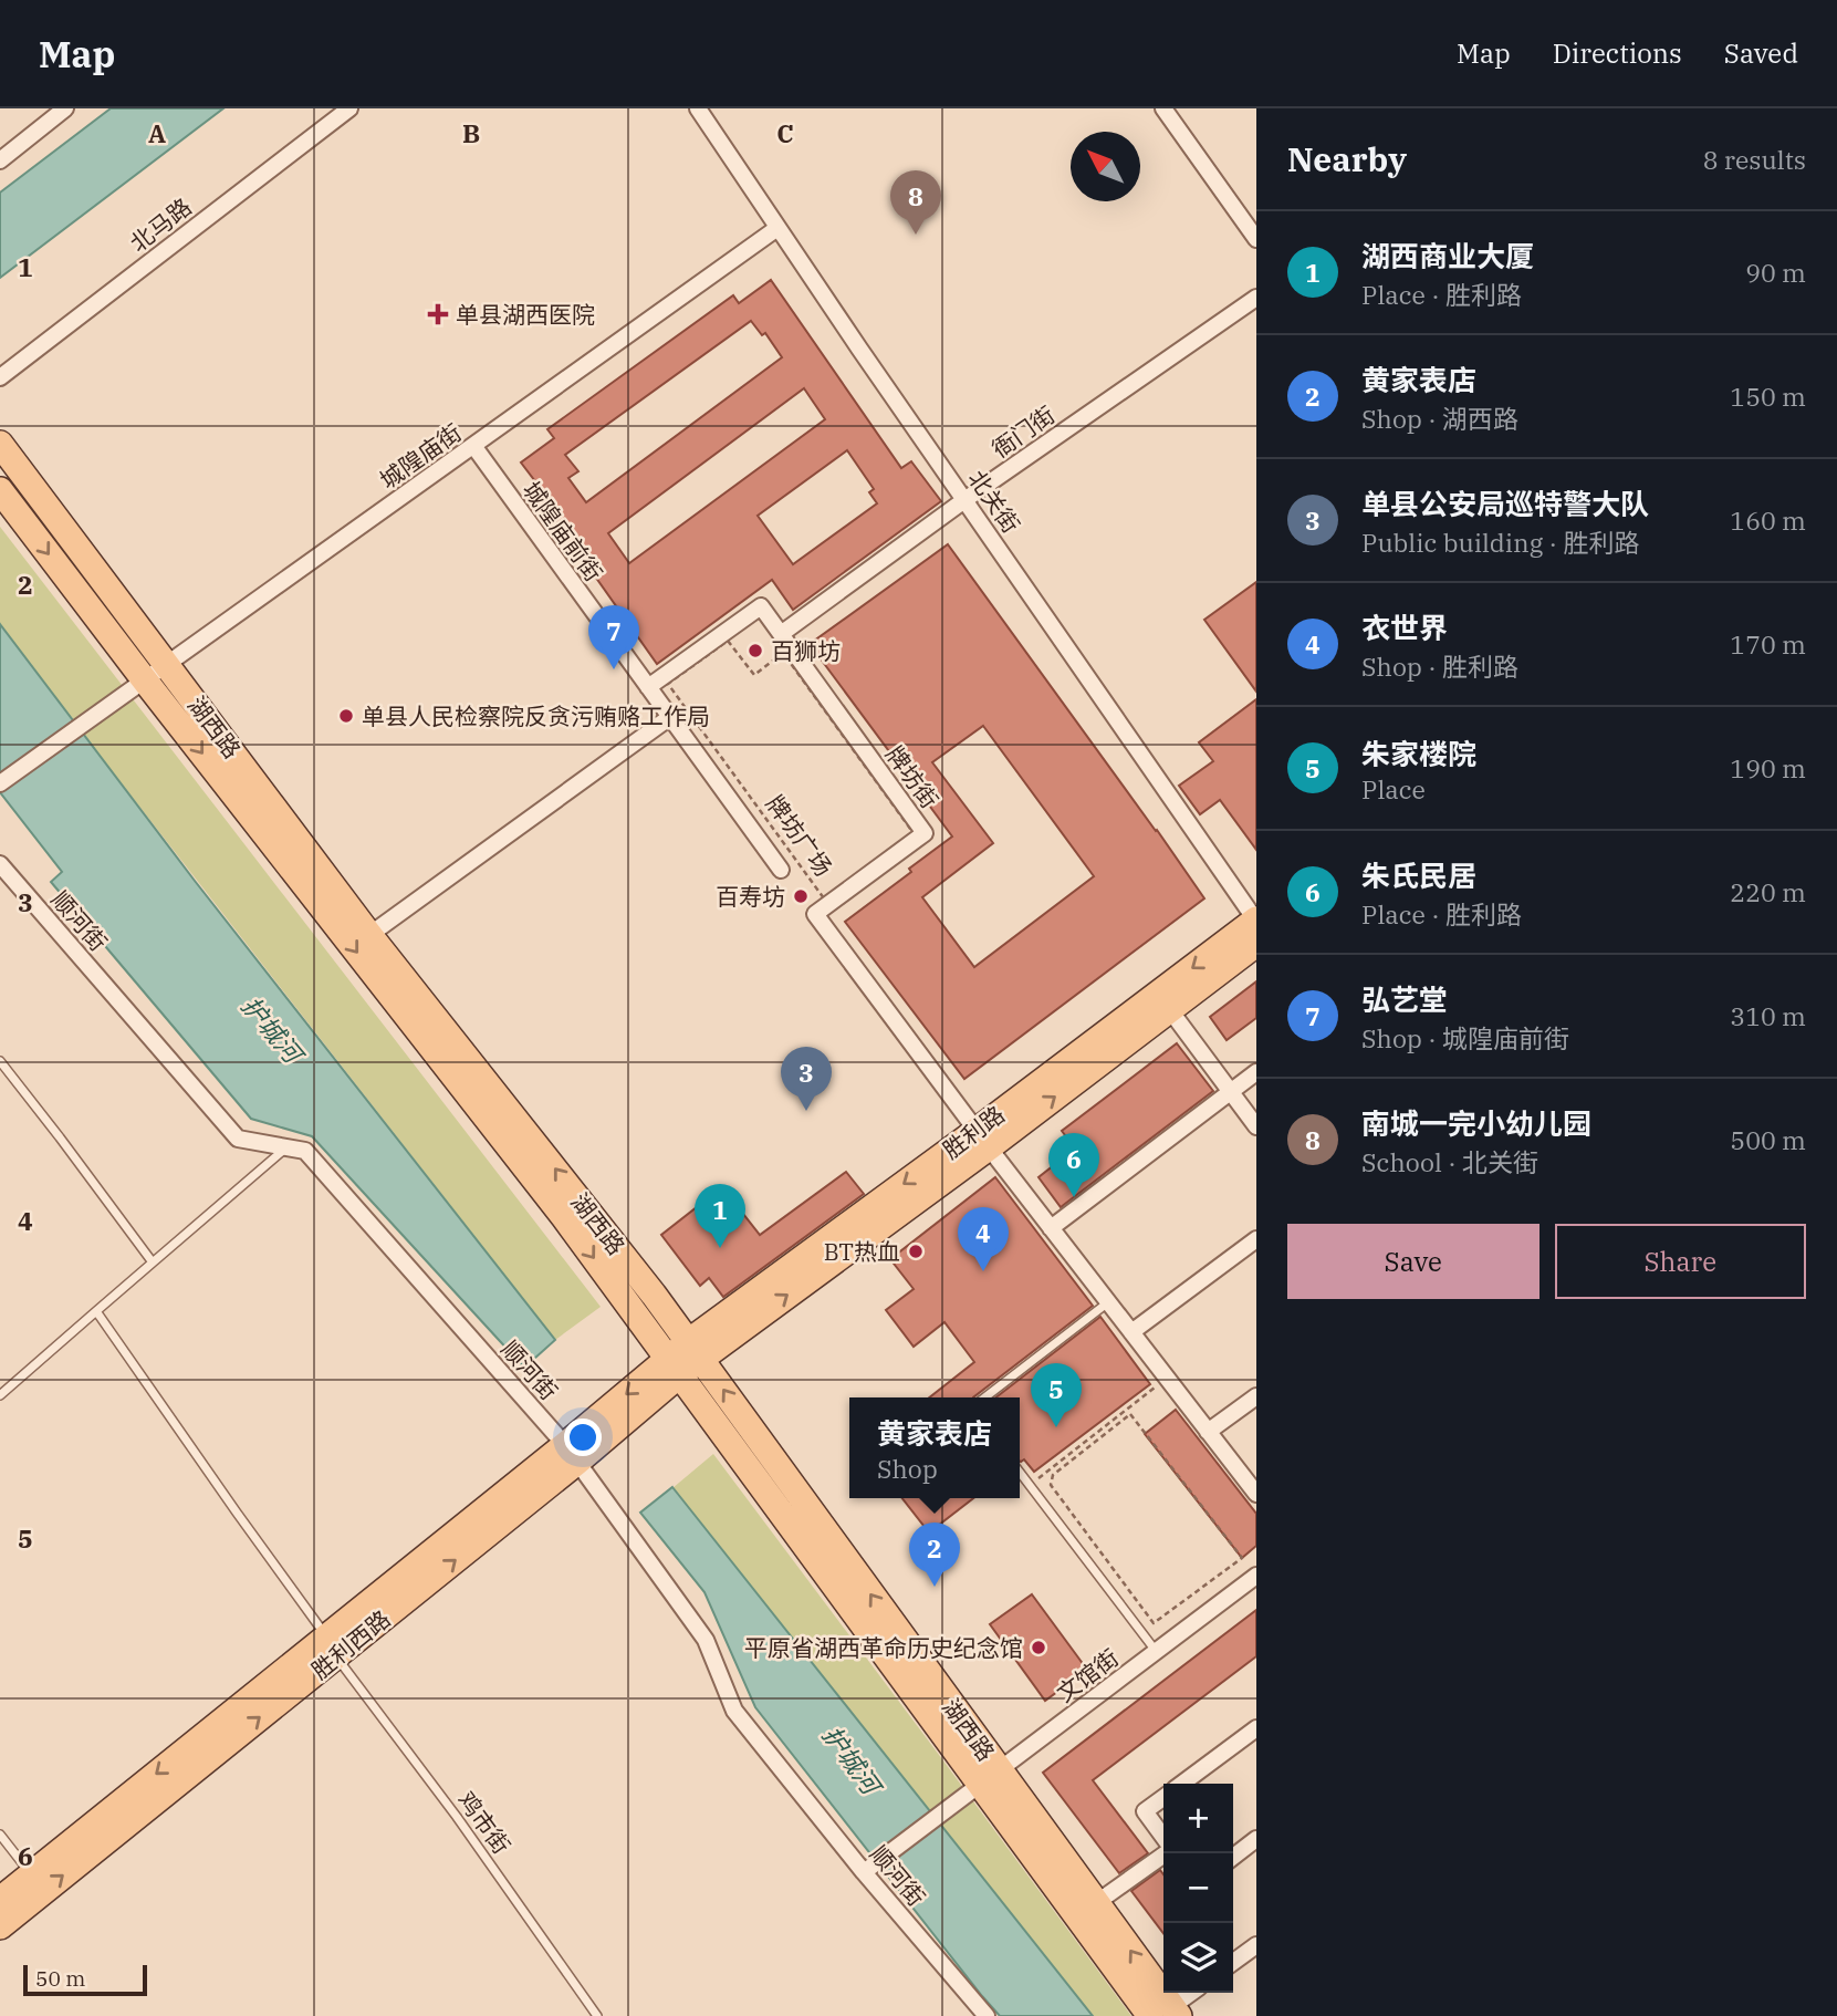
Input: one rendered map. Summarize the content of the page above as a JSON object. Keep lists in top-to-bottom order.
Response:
{
  "streets": {
    "main road": ["湖西路", "胜利路", "胜利西路"],
    "street": [
      "北马路",
      "衙门街",
      "城隍庙街",
      "北关街",
      "城隍庙前街",
      "牌坊街",
      "顺河街",
      "文馆街"
    ],
    "lane": ["鸡市街"],
    "path": ["牌坊广场"]
  },
  "crossings": [
    ["衙门街", "北关街"],
    ["衙门街", "牌坊街"],
    ["城隍庙街", "北关街"],
    ["城隍庙街", "城隍庙前街"],
    ["城隍庙街", "湖西路"],
    ["北关街", "胜利路"],
    ["城隍庙前街", "牌坊街"],
    ["湖西路", "胜利路"],
    ["湖西路", "胜利西路"],
    ["湖西路", "文馆街"],
    ["牌坊街", "胜利路"],
    ["顺河街", "胜利西路"],
    ["顺河街", "文馆街"],
    ["胜利路", "胜利西路"],
    ["胜利西路", "鸡市街"]
  ],
  "water": ["护城河"],
  "places": {
    "health": ["单县湖西医院"],
    "other": [
      "百狮坊",
      "单县人民检察院反贪污贿赂工作局",
      "百寿坊",
      "BT热血",
      "平原省湖西革命历史纪念馆"
    ]
  },
  "scale_bar": "50 m",
  "north": "top left",
  "page": {
    "header": "Map",
    "nav": ["Map", "Directions", "Saved"],
    "heading": ["Nearby", "8 results"],
    "pins": [
      "8",
      "7",
      "3",
      "6",
      "1",
      "4",
      "5",
      "2"
    ],
    "list": [
      {
        "mark": "1",
        "name": "湖西商业大厦",
        "note": "Place · 胜利路",
        "value": "90 m"
      },
      {
        "mark": "2",
        "name": "黄家表店",
        "note": "Shop · 湖西路",
        "value": "150 m"
      },
      {
        "mark": "3",
        "name": "单县公安局巡特警大队",
        "note": "Public building · 胜利路",
        "value": "160 m"
      },
      {
        "mark": "4",
        "name": "衣世界",
        "note": "Shop · 胜利路",
        "value": "170 m"
      },
      {
        "mark": "5",
        "name": "朱家楼院",
        "note": "Place",
        "value": "190 m"
      },
      {
        "mark": "6",
        "name": "朱氏民居",
        "note": "Place · 胜利路",
        "value": "220 m"
      },
      {
        "mark": "7",
        "name": "弘艺堂",
        "note": "Shop · 城隍庙前街",
        "value": "310 m"
      },
      {
        "mark": "8",
        "name": "南城一完小幼儿园",
        "note": "School · 北关街",
        "value": "500 m"
      }
    ],
    "buttons": ["Save", "Share"],
    "popup": ["黄家表店", "Shop"],
    "map_buttons": ["+", "−"],
    "scale": "50 m"
  },
  "grid": {
    "columns": ["A", "B", "C"],
    "rows": [
      "1",
      "2",
      "3",
      "4",
      "5",
      "6"
    ]
  }
}
